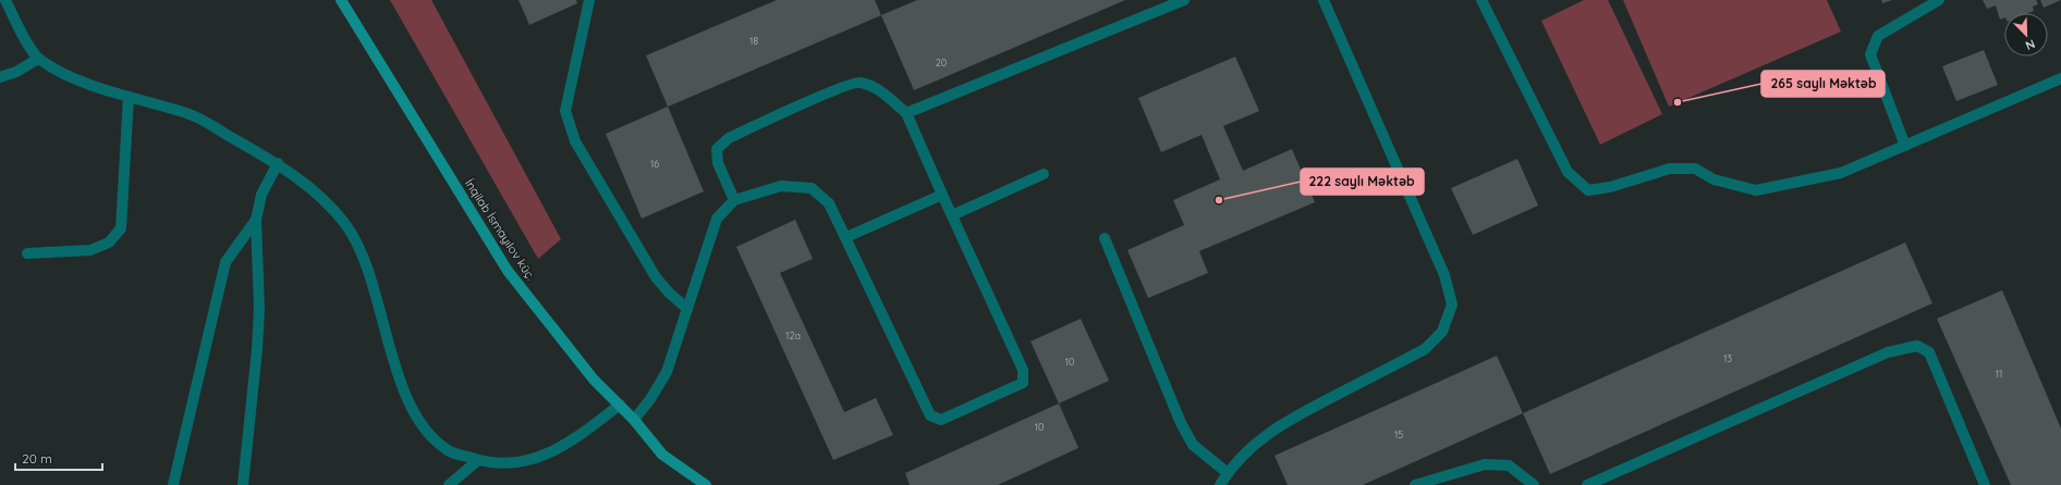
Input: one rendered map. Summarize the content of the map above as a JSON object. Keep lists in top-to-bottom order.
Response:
{
  "streets": {
    "main road": ["İnqilab İsmayılov küç."]
  },
  "places": ["265 saylı Məktəb", "222 saylı Məktəb"],
  "house_numbers": [
    "18",
    "20",
    "16",
    "12a",
    "13",
    "10",
    "11",
    "10",
    "15"
  ],
  "scale_bar": "20 m",
  "north": "bottom right"
}
